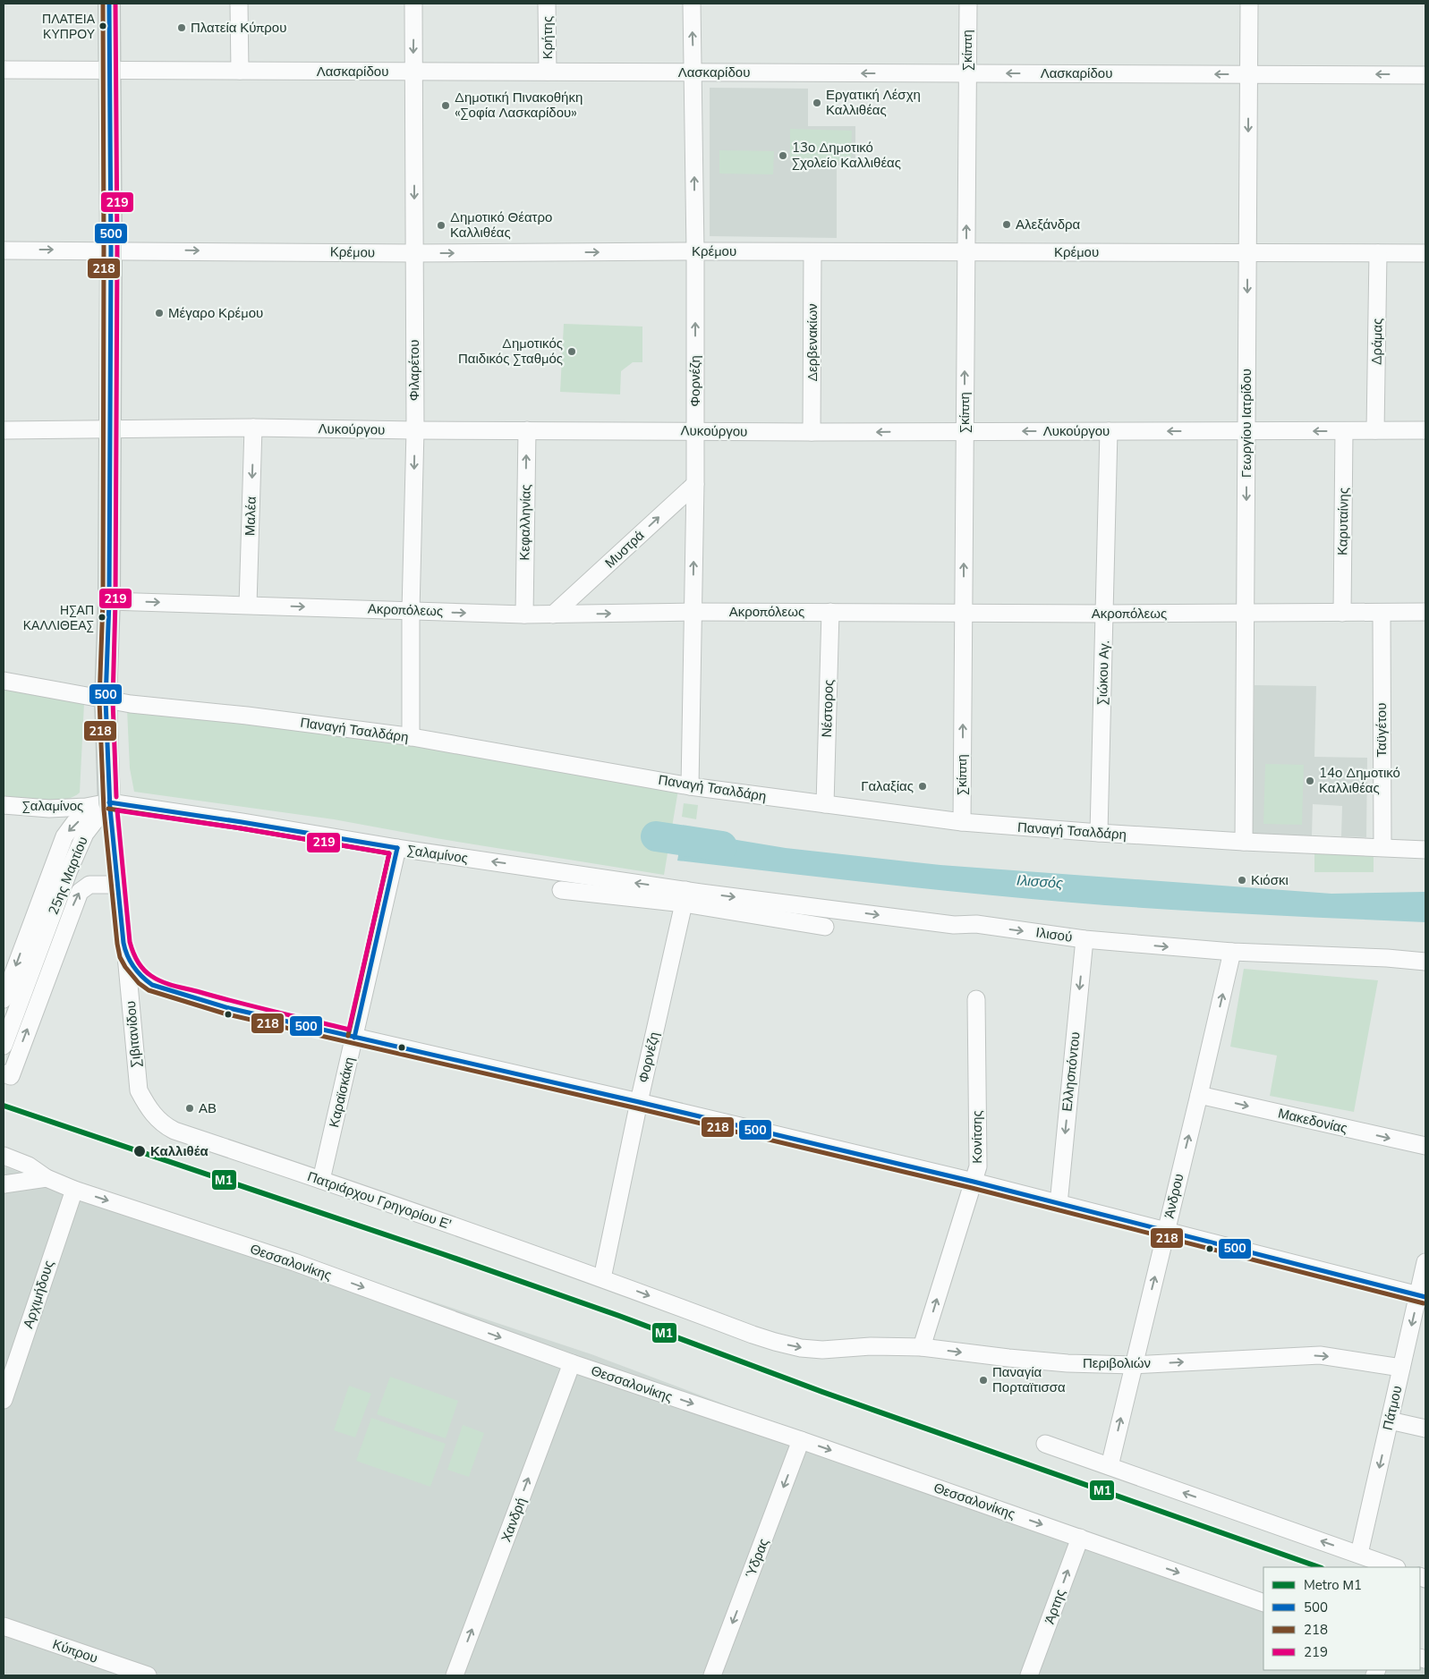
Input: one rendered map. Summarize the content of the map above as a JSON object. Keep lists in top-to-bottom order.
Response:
{
  "streets": {
    "main road": ["Σιβιτανίδου"],
    "street": [
      "Κρήτης",
      "Σκίππη",
      "Λασκαρίδου",
      "Κρέμου",
      "Δράμας",
      "Δερβενακίων",
      "Φιλαρέτου",
      "Φορνέζη",
      "Γεωργίου Ιατρίδου",
      "Λυκούργου",
      "Μαλέα",
      "Καρυταίνης",
      "Κεφαλληνίας",
      "Μυστρά",
      "Ακροπόλεως",
      "Σιώκου Αγ.",
      "Νέστορος",
      "Παναγή Τσαλδάρη",
      "Ταϋγέτου",
      "Σαλαμίνος",
      "25ης Μαρτίου",
      "Ιλισού",
      "Ελλησπόντου",
      "Καραϊσκάκη",
      "Μακεδονίας",
      "Κονίτσης",
      "Άνδρου",
      "Πατριάρχου Γρηγορίου Ε'",
      "Θεσσαλονίκης",
      "Αρχιμήδους",
      "Περιβολιών",
      "Πάτμου",
      "Χανδρή",
      "Ύδρας",
      "Άρτης",
      "Κύπρου"
    ]
  },
  "crossings": [
    ["Κρήτης", "Λασκαρίδου"],
    ["Σκίππη", "Λασκαρίδου"],
    ["Σκίππη", "Κρέμου"],
    ["Σκίππη", "Λυκούργου"],
    ["Σκίππη", "Ακροπόλεως"],
    ["Σκίππη", "Παναγή Τσαλδάρη"],
    ["Λασκαρίδου", "Φιλαρέτου"],
    ["Λασκαρίδου", "Φορνέζη"],
    ["Λασκαρίδου", "Γεωργίου Ιατρίδου"],
    ["Λασκαρίδου", "Σιβιτανίδου"],
    ["Κρέμου", "Δράμας"],
    ["Κρέμου", "Δερβενακίων"],
    ["Κρέμου", "Φιλαρέτου"],
    ["Κρέμου", "Φορνέζη"],
    ["Κρέμου", "Γεωργίου Ιατρίδου"],
    ["Κρέμου", "Σιβιτανίδου"],
    ["Δράμας", "Λυκούργου"],
    ["Δερβενακίων", "Λυκούργου"],
    ["Φιλαρέτου", "Λυκούργου"],
    ["Φιλαρέτου", "Ακροπόλεως"],
    ["Φιλαρέτου", "Παναγή Τσαλδάρη"],
    ["Φορνέζη", "Λυκούργου"],
    ["Φορνέζη", "Μυστρά"],
    ["Φορνέζη", "Ακροπόλεως"],
    ["Φορνέζη", "Παναγή Τσαλδάρη"],
    ["Φορνέζη", "Σαλαμίνος"],
    ["Φορνέζη", "Ιλισού"],
    ["Φορνέζη", "Πατριάρχου Γρηγορίου Ε'"],
    ["Φορνέζη", "Περιβολιών"],
    ["Γεωργίου Ιατρίδου", "Λυκούργου"],
    ["Γεωργίου Ιατρίδου", "Ακροπόλεως"],
    ["Γεωργίου Ιατρίδου", "Παναγή Τσαλδάρη"],
    ["Λυκούργου", "Μαλέα"],
    ["Λυκούργου", "Καρυταίνης"],
    ["Λυκούργου", "Κεφαλληνίας"],
    ["Λυκούργου", "Σιώκου Αγ."],
    ["Λυκούργου", "Σιβιτανίδου"],
    ["Μαλέα", "Ακροπόλεως"],
    ["Καρυταίνης", "Ακροπόλεως"],
    ["Κεφαλληνίας", "Ακροπόλεως"],
    ["Μυστρά", "Ακροπόλεως"],
    ["Ακροπόλεως", "Σιώκου Αγ."],
    ["Ακροπόλεως", "Νέστορος"],
    ["Ακροπόλεως", "Ταϋγέτου"],
    ["Ακροπόλεως", "Σιβιτανίδου"],
    ["Σιώκου Αγ.", "Παναγή Τσαλδάρη"],
    ["Νέστορος", "Παναγή Τσαλδάρη"],
    ["Παναγή Τσαλδάρη", "Ταϋγέτου"],
    ["Παναγή Τσαλδάρη", "Σιβιτανίδου"],
    ["Σαλαμίνος", "25ης Μαρτίου"],
    ["Σαλαμίνος", "Ιλισού"],
    ["Σαλαμίνος", "Σιβιτανίδου"],
    ["Σαλαμίνος", "Καραϊσκάκη"],
    ["25ης Μαρτίου", "Σιβιτανίδου"],
    ["Ιλισού", "Ελλησπόντου"],
    ["Ιλισού", "Άνδρου"],
    ["Σιβιτανίδου", "Πατριάρχου Γρηγορίου Ε'"],
    ["Καραϊσκάκη", "Πατριάρχου Γρηγορίου Ε'"],
    ["Μακεδονίας", "Άνδρου"],
    ["Κονίτσης", "Περιβολιών"],
    ["Άνδρου", "Περιβολιών"],
    ["Πατριάρχου Γρηγορίου Ε'", "Περιβολιών"],
    ["Θεσσαλονίκης", "Αρχιμήδους"],
    ["Θεσσαλονίκης", "Χανδρή"],
    ["Θεσσαλονίκης", "Ύδρας"],
    ["Θεσσαλονίκης", "Άρτης"],
    ["Περιβολιών", "Πάτμου"]
  ],
  "one_way": [
    "Σκίππη",
    "Λασκαρίδου",
    "Κρέμου",
    "Φιλαρέτου",
    "Φορνέζη",
    "Γεωργίου Ιατρίδου",
    "Λυκούργου",
    "Μαλέα",
    "Κεφαλληνίας",
    "Μυστρά",
    "Ακροπόλεως",
    "Ιλισού",
    "Ελλησπόντου",
    "Κονίτσης",
    "Άνδρου",
    "Θεσσαλονίκης",
    "Πάτμου",
    "Χανδρή",
    "Ύδρας",
    "Άρτης"
  ],
  "water": ["Ιλισσός"],
  "places": [
    "ΠΛΑΤΕΙΑ ΚΥΠΡΟΥ",
    "Πλατεία Κύπρου",
    "Εργατική Λέσχη Καλλιθέας",
    "Δημοτική Πινακοθήκη «Σοφία Λασκαρίδου»",
    "13ο Δημοτικό Σχολείο Καλλιθέας",
    "Αλεξάνδρα",
    "Δημοτικό Θέατρο Καλλιθέας",
    "Μέγαρο Κρέμου",
    "Δημοτικός Παιδικός Σταθμός",
    "ΗΣΑΠ ΚΑΛΛΙΘΕΑΣ",
    "14ο Δημοτικό Καλλιθέας",
    "Γαλαξίας",
    "Κιόσκι",
    "ΑΒ",
    "Καλλιθέα",
    "Παναγία Πορταϊτισσα"
  ],
  "lines": [
    "transit line 500",
    "transit line 218",
    "transit line 219",
    "metro line Μ1"
  ],
  "legend": [
    "Metro Μ1",
    "500",
    "218",
    "219"
  ]
}
